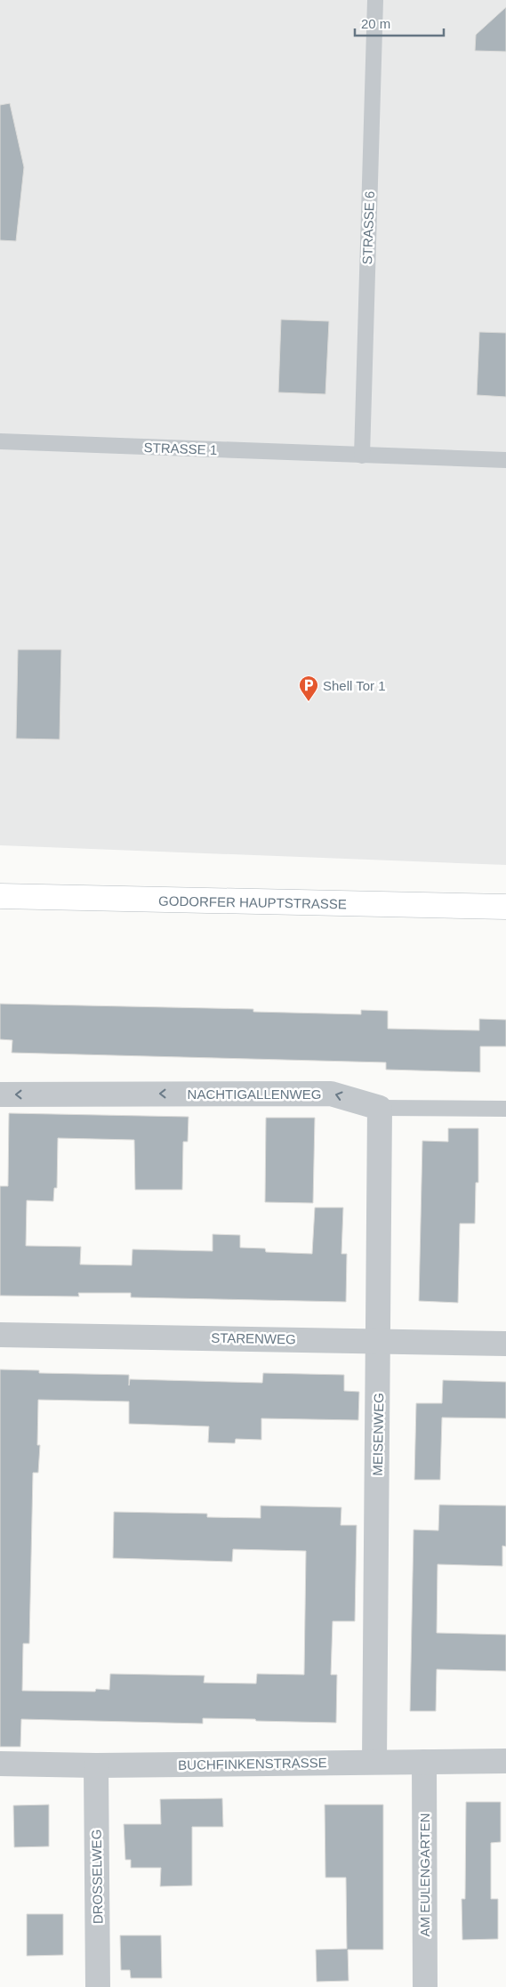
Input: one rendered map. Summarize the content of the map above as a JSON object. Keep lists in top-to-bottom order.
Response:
{
  "streets": {
    "main road": ["GODORFER HAUPTSTRASSE"],
    "street": [
      "NACHTIGALLENWEG",
      "STARENWEG",
      "MEISENWEG",
      "BUCHFINKENSTRASSE",
      "AM EULENGARTEN",
      "DROSSELWEG"
    ],
    "lane": ["STRASSE 6", "STRASSE 1"]
  },
  "crossings": [
    ["STRASSE 6", "STRASSE 1"],
    ["NACHTIGALLENWEG", "MEISENWEG"],
    ["STARENWEG", "MEISENWEG"],
    ["MEISENWEG", "BUCHFINKENSTRASSE"],
    ["BUCHFINKENSTRASSE", "AM EULENGARTEN"],
    ["BUCHFINKENSTRASSE", "DROSSELWEG"]
  ],
  "one_way": ["NACHTIGALLENWEG"],
  "places": {
    "parking": ["Shell Tor 1"]
  },
  "scale_bar": "20 m"
}
